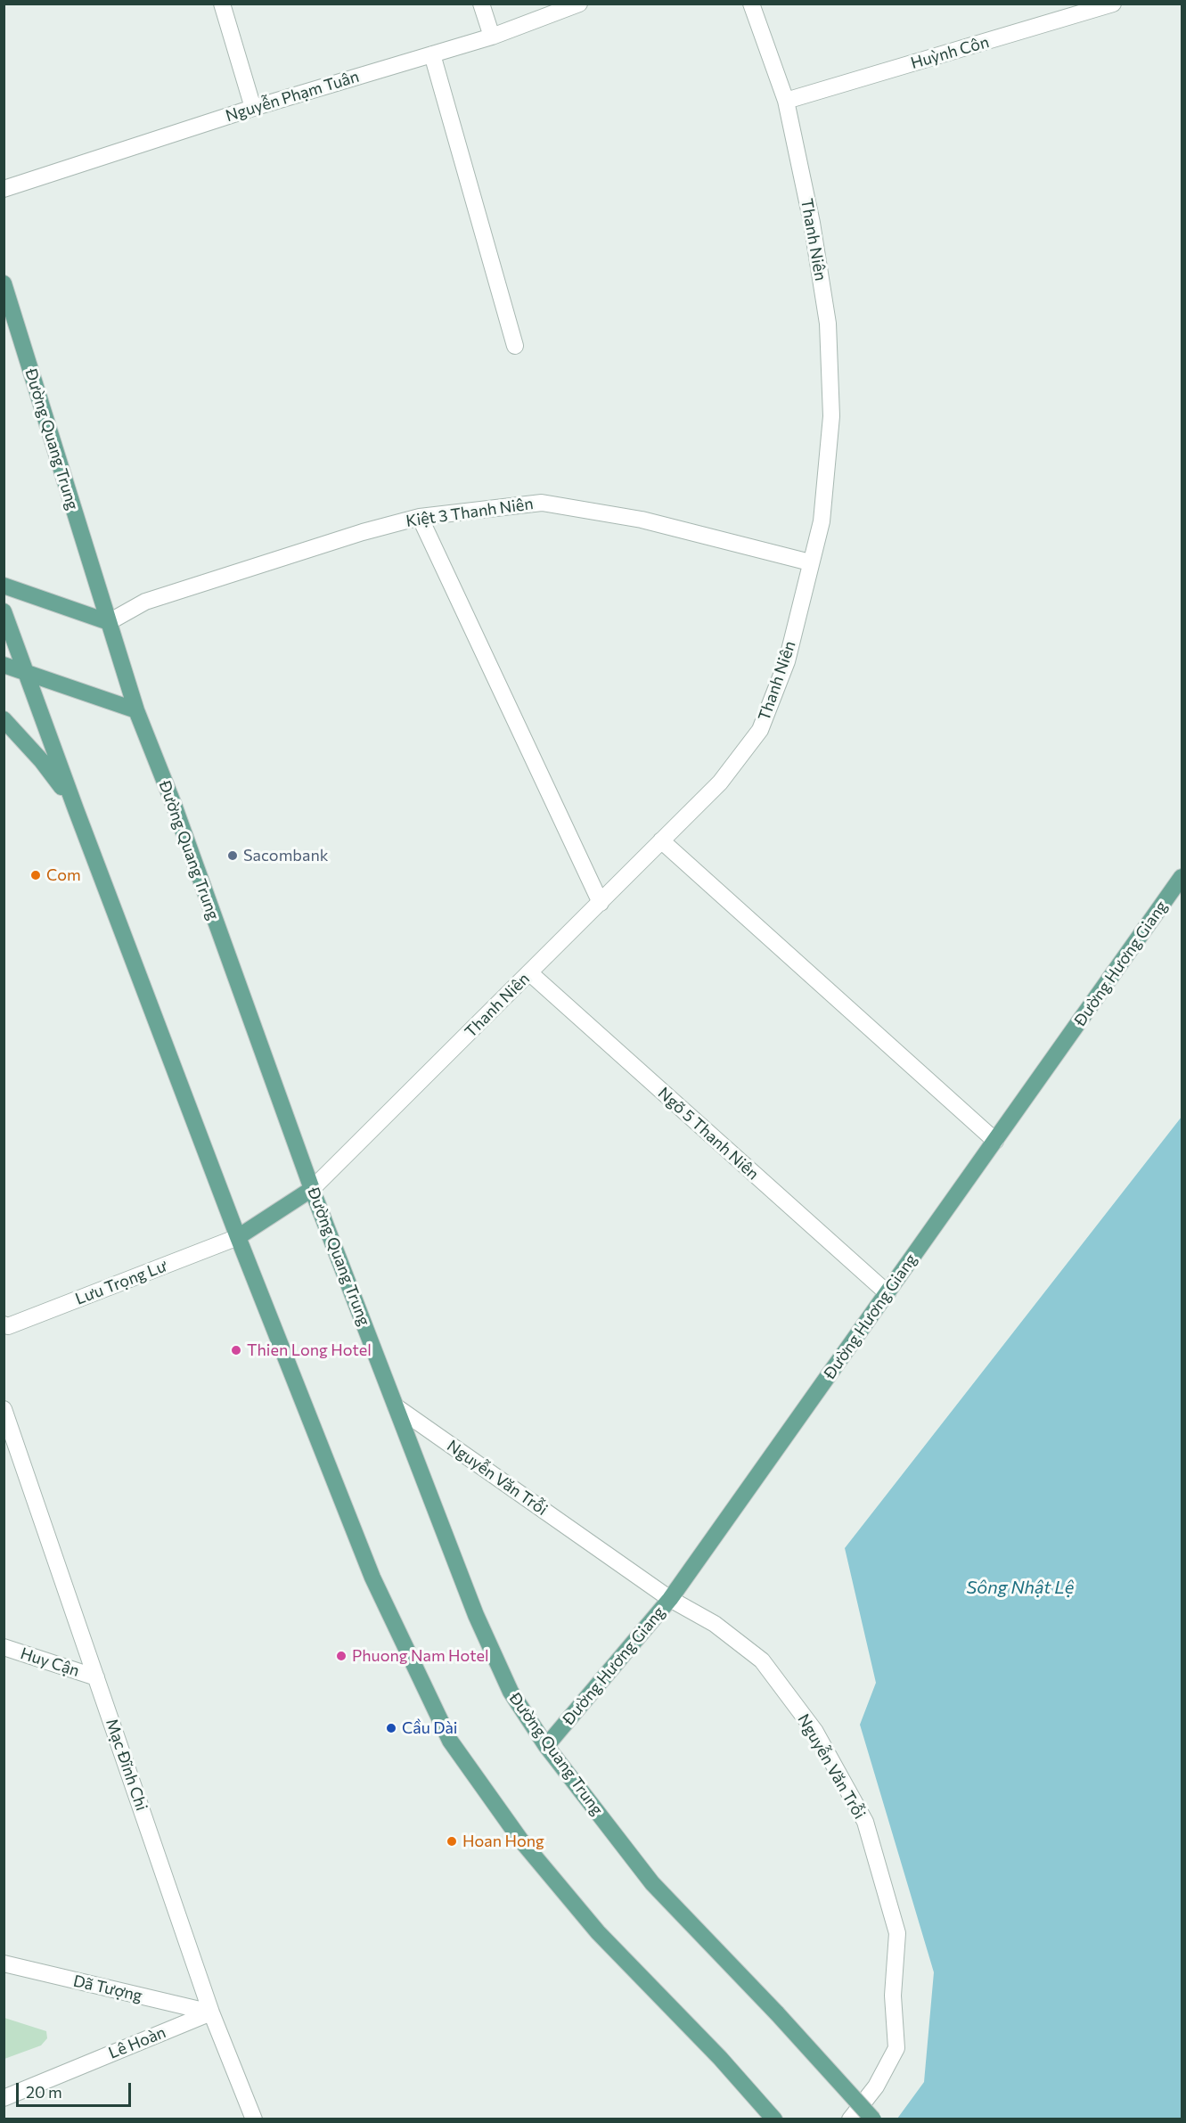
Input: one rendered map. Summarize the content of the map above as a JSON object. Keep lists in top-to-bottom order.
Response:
{
  "streets": {
    "main road": ["Đường Quang Trung", "Đường Hương Giang"],
    "street": [
      "Huỳnh Côn",
      "Nguyễn Phạm Tuân",
      "Thanh Niên",
      "Kiệt 3 Thanh Niên",
      "Ngõ 5 Thanh Niên",
      "Lưu Trọng Lư",
      "Nguyễn Văn Trỗi",
      "Huy Cận",
      "Mạc Đĩnh Chi",
      "Dã Tượng",
      "Lê Hoàn"
    ]
  },
  "crossings": [
    ["Huỳnh Côn", "Thanh Niên"],
    ["Thanh Niên", "Đường Quang Trung"],
    ["Thanh Niên", "Kiệt 3 Thanh Niên"],
    ["Thanh Niên", "Ngõ 5 Thanh Niên"],
    ["Đường Quang Trung", "Kiệt 3 Thanh Niên"],
    ["Đường Quang Trung", "Đường Hương Giang"],
    ["Đường Quang Trung", "Nguyễn Văn Trỗi"],
    ["Đường Hương Giang", "Ngõ 5 Thanh Niên"],
    ["Đường Hương Giang", "Nguyễn Văn Trỗi"],
    ["Huy Cận", "Mạc Đĩnh Chi"],
    ["Mạc Đĩnh Chi", "Dã Tượng"],
    ["Mạc Đĩnh Chi", "Lê Hoàn"],
    ["Dã Tượng", "Lê Hoàn"]
  ],
  "water": ["Sông Nhật Lệ"],
  "places": [
    "Sacombank",
    "Com",
    "Thien Long Hotel",
    "Phuong Nam Hotel",
    "Cầu Dài",
    "Hoan Hong"
  ],
  "scale_bar": "20 m"
}
